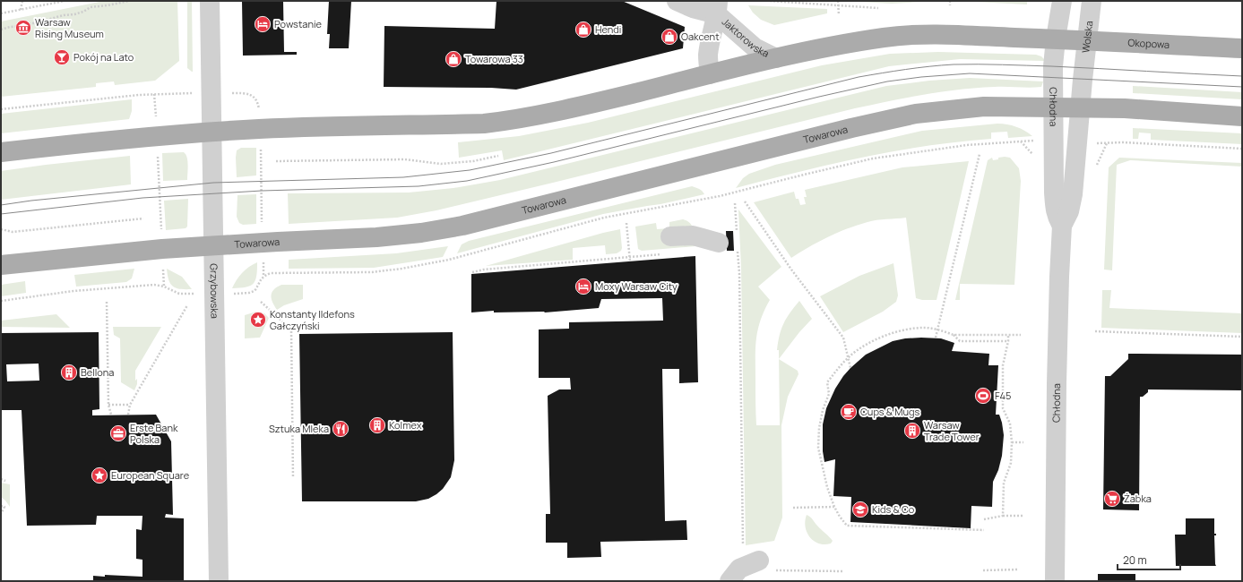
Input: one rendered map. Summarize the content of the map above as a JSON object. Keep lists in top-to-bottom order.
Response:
{
  "streets": {
    "main road": ["Okopowa", "Towarowa"],
    "street": [
      "Jaktorowska",
      "Wolska",
      "Chłodna",
      "Grzybowska"
    ]
  },
  "crossings": [
    ["Wolska", "Okopowa"],
    ["Wolska", "Chłodna"],
    ["Okopowa", "Chłodna"],
    ["Chłodna", "Towarowa"],
    ["Towarowa", "Grzybowska"]
  ],
  "places": {
    "hotel": ["Powstanie", "Moxy Warsaw City"],
    "museum": ["Warsaw Rising Museum"],
    "shop": ["Hendi", "Oakcent", "Towarowa 33"],
    "bar": ["Pokój na Lato"],
    "place": ["Konstanty Ildefons Gałczyński", "European Square"],
    "building": ["Bellona", "Kolmex", "Warsaw Trade Tower"],
    "sports": ["F45"],
    "cafe": ["Cups & Mugs"],
    "restaurant": ["Sztuka Mleka"],
    "office": ["Erste Bank Polska"],
    "supermarket": ["Żabka"],
    "school or university": ["Kids & Co"]
  },
  "scale_bar": "20 m"
}
